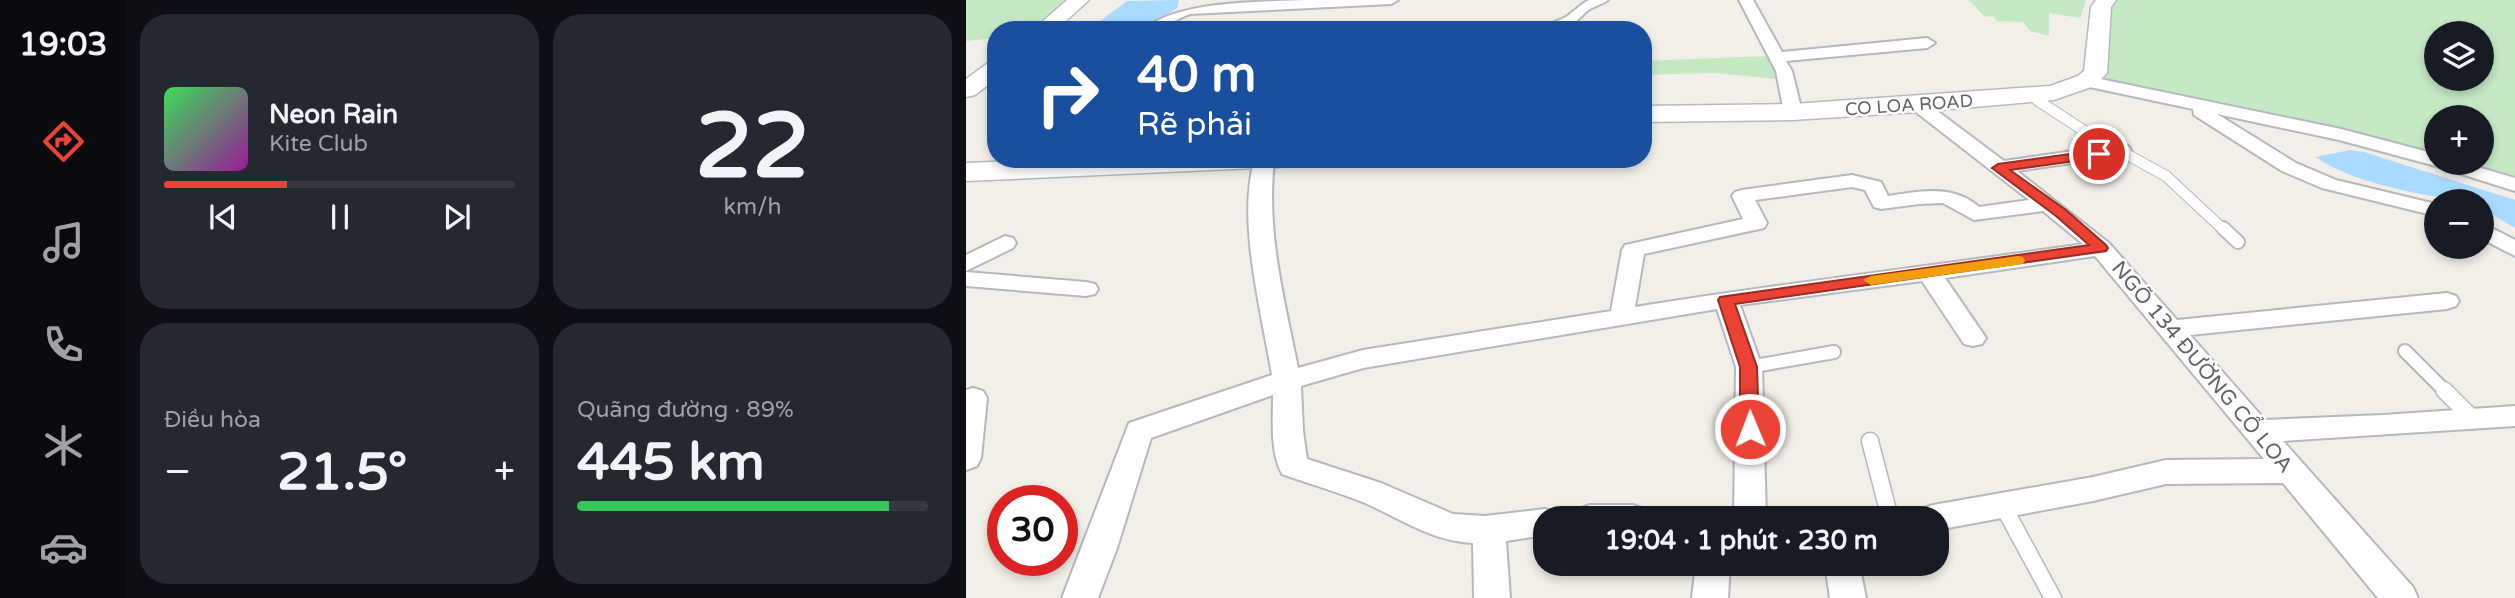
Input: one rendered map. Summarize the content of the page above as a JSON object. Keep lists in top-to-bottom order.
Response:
{
  "streets": {
    "street": ["CO LOA ROAD", "NGÕ 134 ĐƯỜNG CỔ LOA"]
  },
  "crossings": [
    ["CO LOA ROAD", "NGÕ 134 ĐƯỜNG CỔ LOA"]
  ],
  "page": {
    "tabs": "19:03",
    "tile": [
      ["22", "km/h"],
      "Điều hòa",
      ["Quãng đường · 89%", "445 km"]
    ],
    "map_buttons": ["+", "−"],
    "turn": ["40 m", "Rẽ phải"],
    "song": ["Neon Rain", "Kite Club"],
    "heat": ["−", "21.5°", "+"],
    "limit": "30",
    "trip": "19:04 · 1 phút · 230 m"
  }
}
